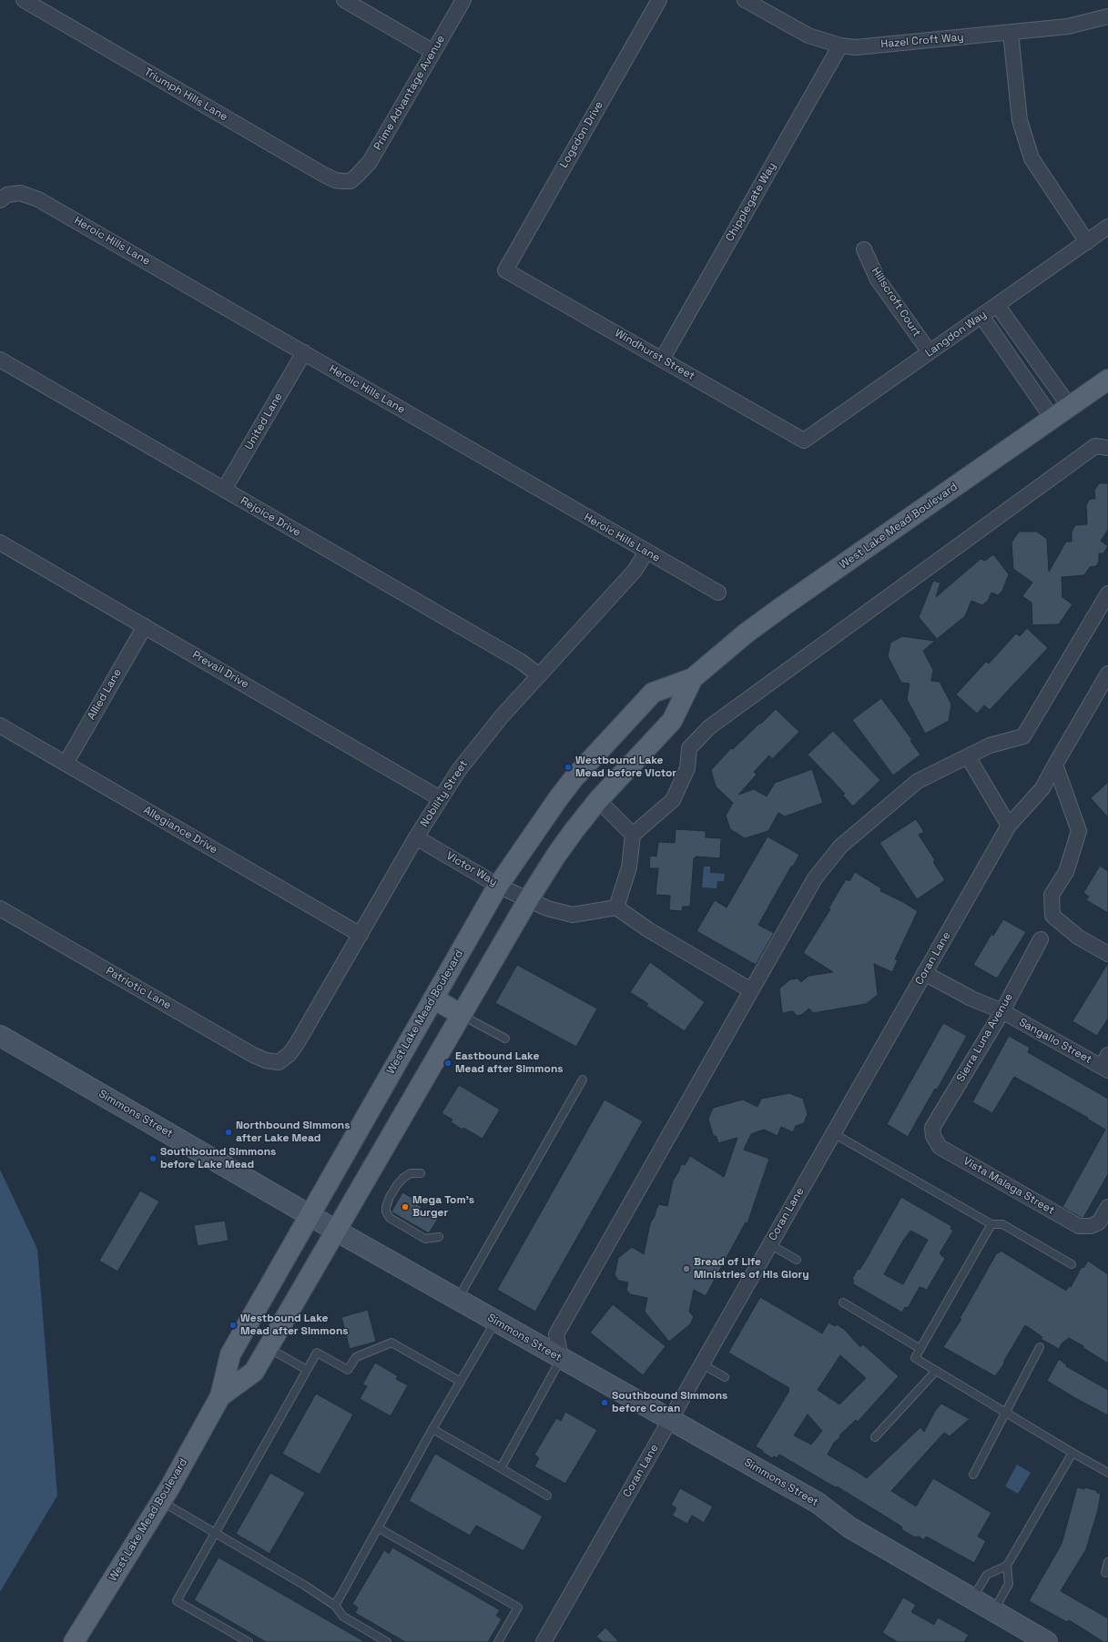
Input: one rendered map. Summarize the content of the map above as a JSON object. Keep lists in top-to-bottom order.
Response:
{
  "streets": {
    "main road": ["West Lake Mead Boulevard", "Simmons Street"],
    "street": [
      "Hazel Croft Way",
      "Prime Advantage Avenue",
      "Triumph Hills Lane",
      "Logsdon Drive",
      "Chipplegate Way",
      "Heroic Hills Lane",
      "Hillscroft Court",
      "Langdon Way",
      "Windhurst Street",
      "United Lane",
      "Rejoice Drive",
      "Prevail Drive",
      "Allied Lane",
      "Nobility Street",
      "Allegiance Drive",
      "Victor Way",
      "Coran Lane",
      "Patriotic Lane",
      "Sierra Luna Avenue",
      "Sangallo Street",
      "Vista Malaga Street"
    ]
  },
  "crossings": [
    ["Hazel Croft Way", "Chipplegate Way"],
    ["Prime Advantage Avenue", "Triumph Hills Lane"],
    ["Logsdon Drive", "Windhurst Street"],
    ["Chipplegate Way", "Windhurst Street"],
    ["Heroic Hills Lane", "United Lane"],
    ["Heroic Hills Lane", "Nobility Street"],
    ["Hillscroft Court", "Langdon Way"],
    ["Langdon Way", "Windhurst Street"],
    ["United Lane", "Rejoice Drive"],
    ["Rejoice Drive", "Nobility Street"],
    ["West Lake Mead Boulevard", "Victor Way"],
    ["West Lake Mead Boulevard", "Simmons Street"],
    ["Prevail Drive", "Allied Lane"],
    ["Prevail Drive", "Nobility Street"],
    ["Allied Lane", "Allegiance Drive"],
    ["Nobility Street", "Allegiance Drive"],
    ["Nobility Street", "Victor Way"],
    ["Nobility Street", "Patriotic Lane"],
    ["Coran Lane", "Sangallo Street"],
    ["Coran Lane", "Simmons Street"],
    ["Sierra Luna Avenue", "Sangallo Street"],
    ["Sierra Luna Avenue", "Vista Malaga Street"]
  ],
  "places": [
    "Westbound Lake Mead before Victor",
    "Eastbound Lake Mead after Simmons",
    "Northbound Simmons after Lake Mead",
    "Southbound Simmons before Lake Mead",
    "Mega Tom's Burger",
    "Bread of Life Ministries of His Glory",
    "Westbound Lake Mead after Simmons",
    "Southbound Simmons before Coran"
  ]
}
